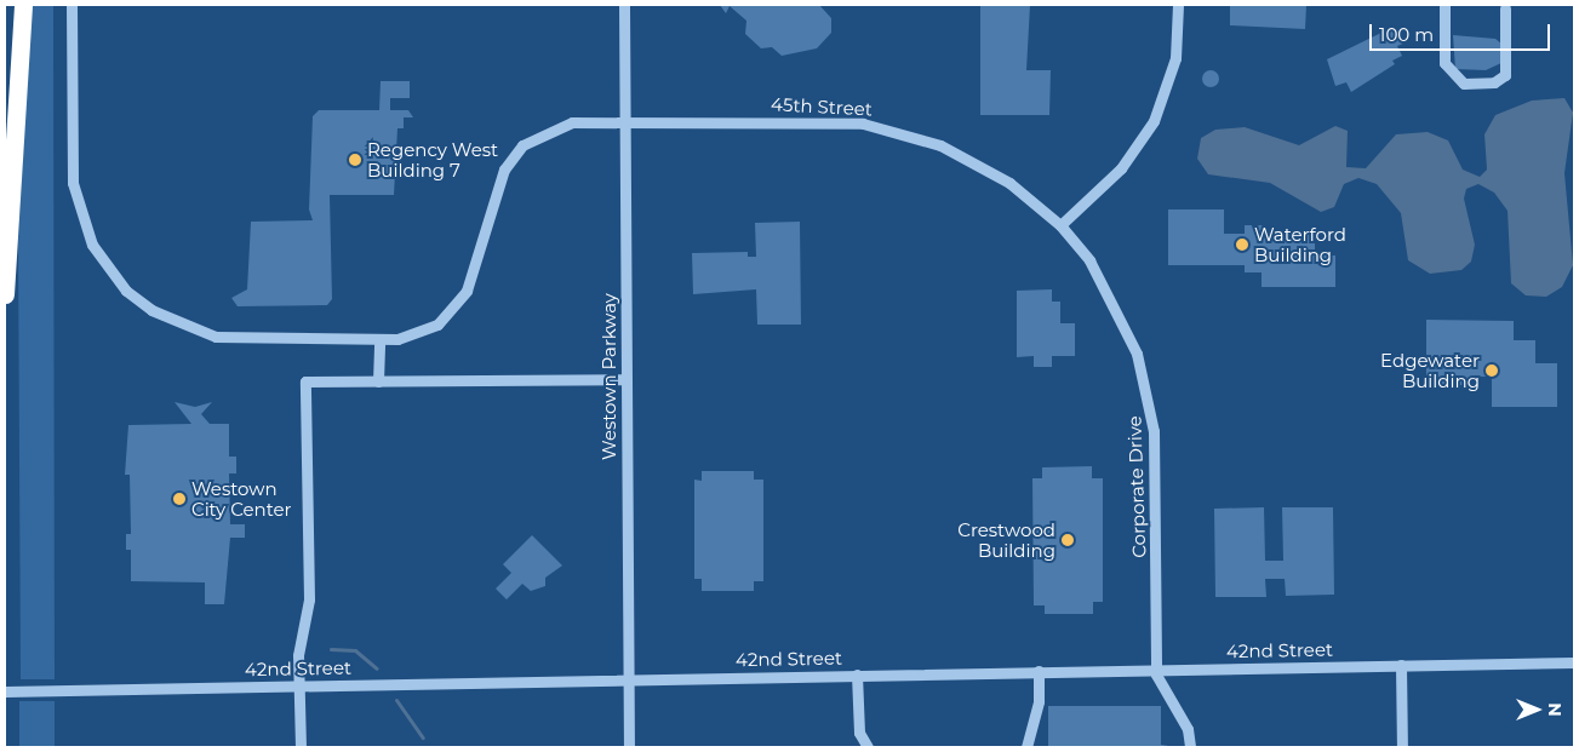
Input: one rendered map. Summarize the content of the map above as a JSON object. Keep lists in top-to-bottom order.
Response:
{
  "streets": {
    "street": [
      "45th Street",
      "Westown Parkway",
      "Corporate Drive",
      "42nd Street"
    ]
  },
  "crossings": [
    ["45th Street", "Westown Parkway"],
    ["45th Street", "Corporate Drive"],
    ["Westown Parkway", "42nd Street"],
    ["Corporate Drive", "42nd Street"]
  ],
  "places": [
    "Regency West Building 7",
    "Waterford Building",
    "Edgewater Building",
    "Westown City Center",
    "Crestwood Building"
  ],
  "scale_bar": "100 m",
  "north": "right"
}
